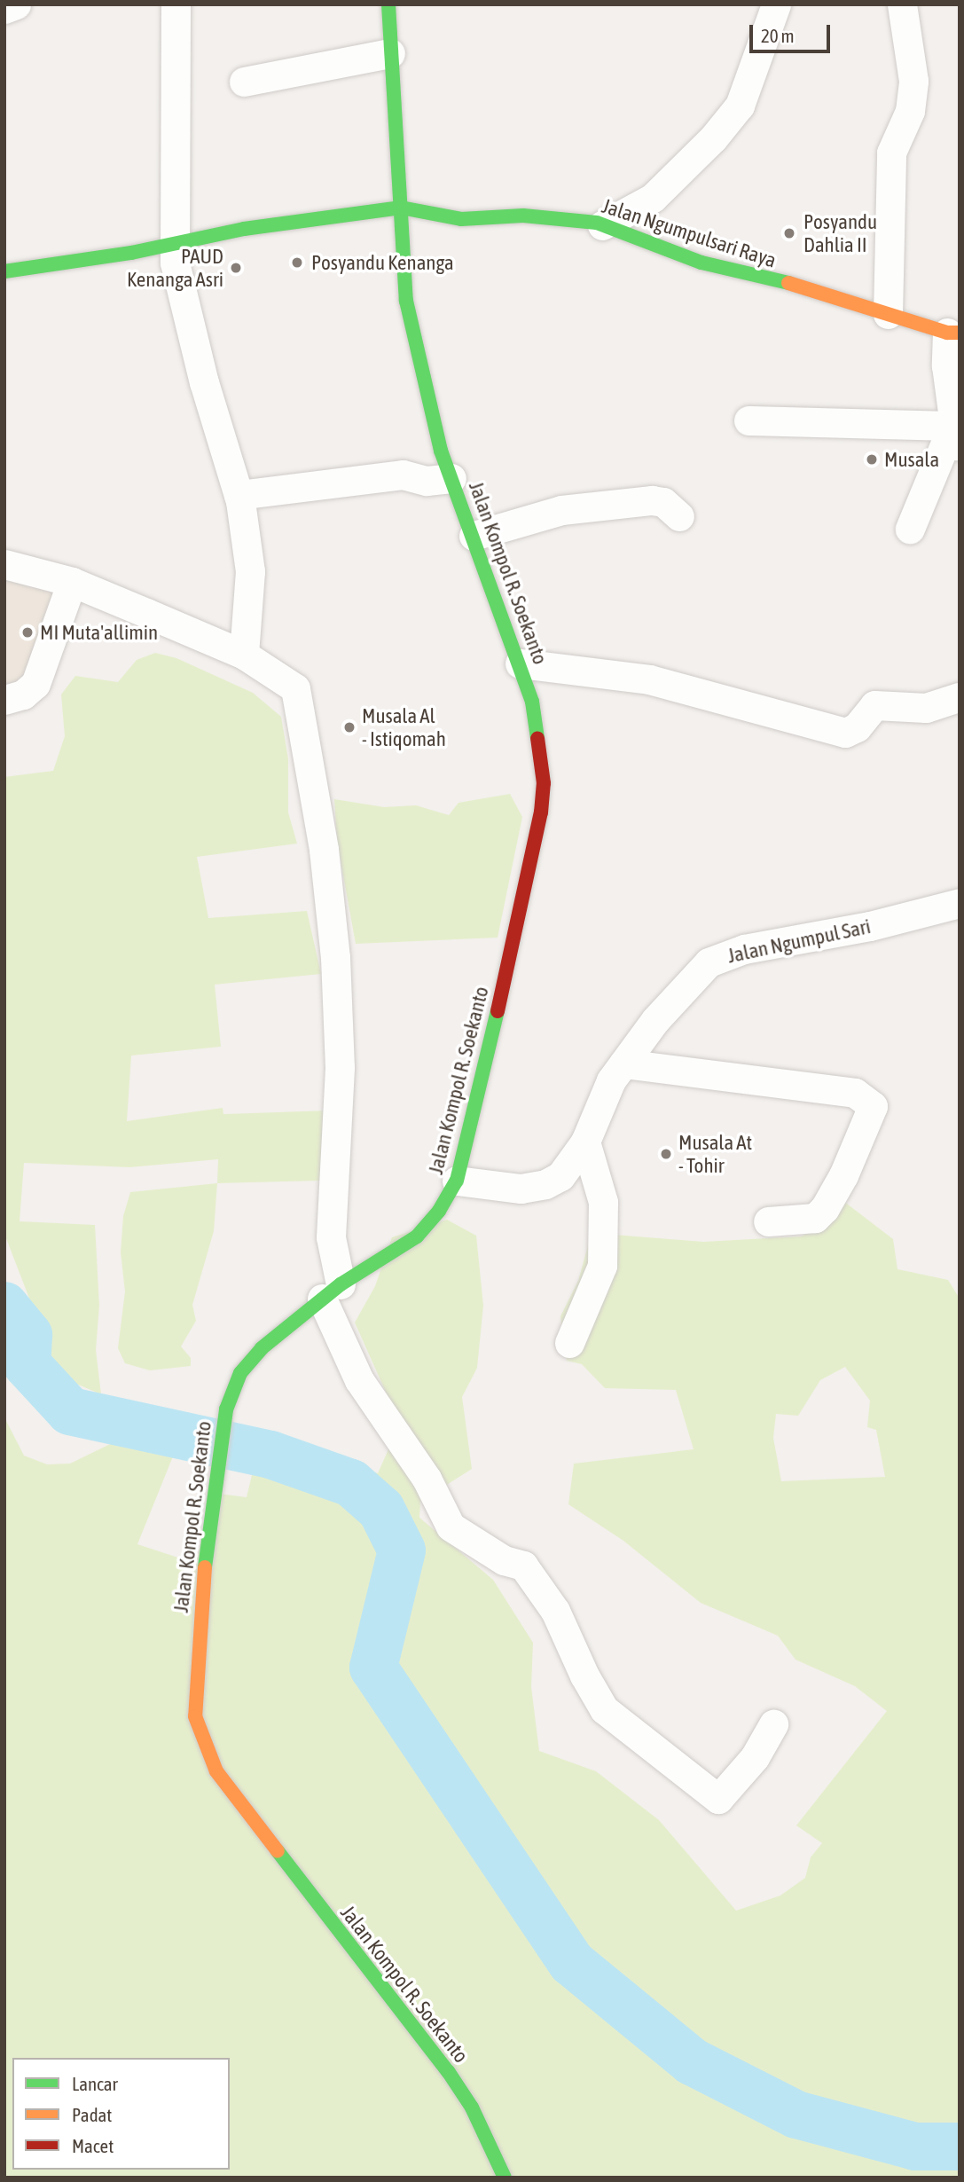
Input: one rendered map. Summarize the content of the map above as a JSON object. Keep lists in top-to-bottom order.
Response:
{
  "streets": {
    "main road": ["Jalan Ngumpulsari Raya", "Jalan Kompol R. Soekanto"],
    "street": ["Jalan Ngumpul Sari"]
  },
  "crossings": [
    ["Jalan Ngumpulsari Raya", "Jalan Kompol R. Soekanto"],
    ["Jalan Kompol R. Soekanto", "Jalan Ngumpul Sari"]
  ],
  "places": [
    "Posyandu Dahlia II",
    "Posyandu Kenanga",
    "PAUD Kenanga Asri",
    "Musala",
    "MI Muta'allimin",
    "Musala Al - Istiqomah",
    "Musala At - Tohir"
  ],
  "legend": ["Lancar", "Padat", "Macet"],
  "scale_bar": "20 m"
}
